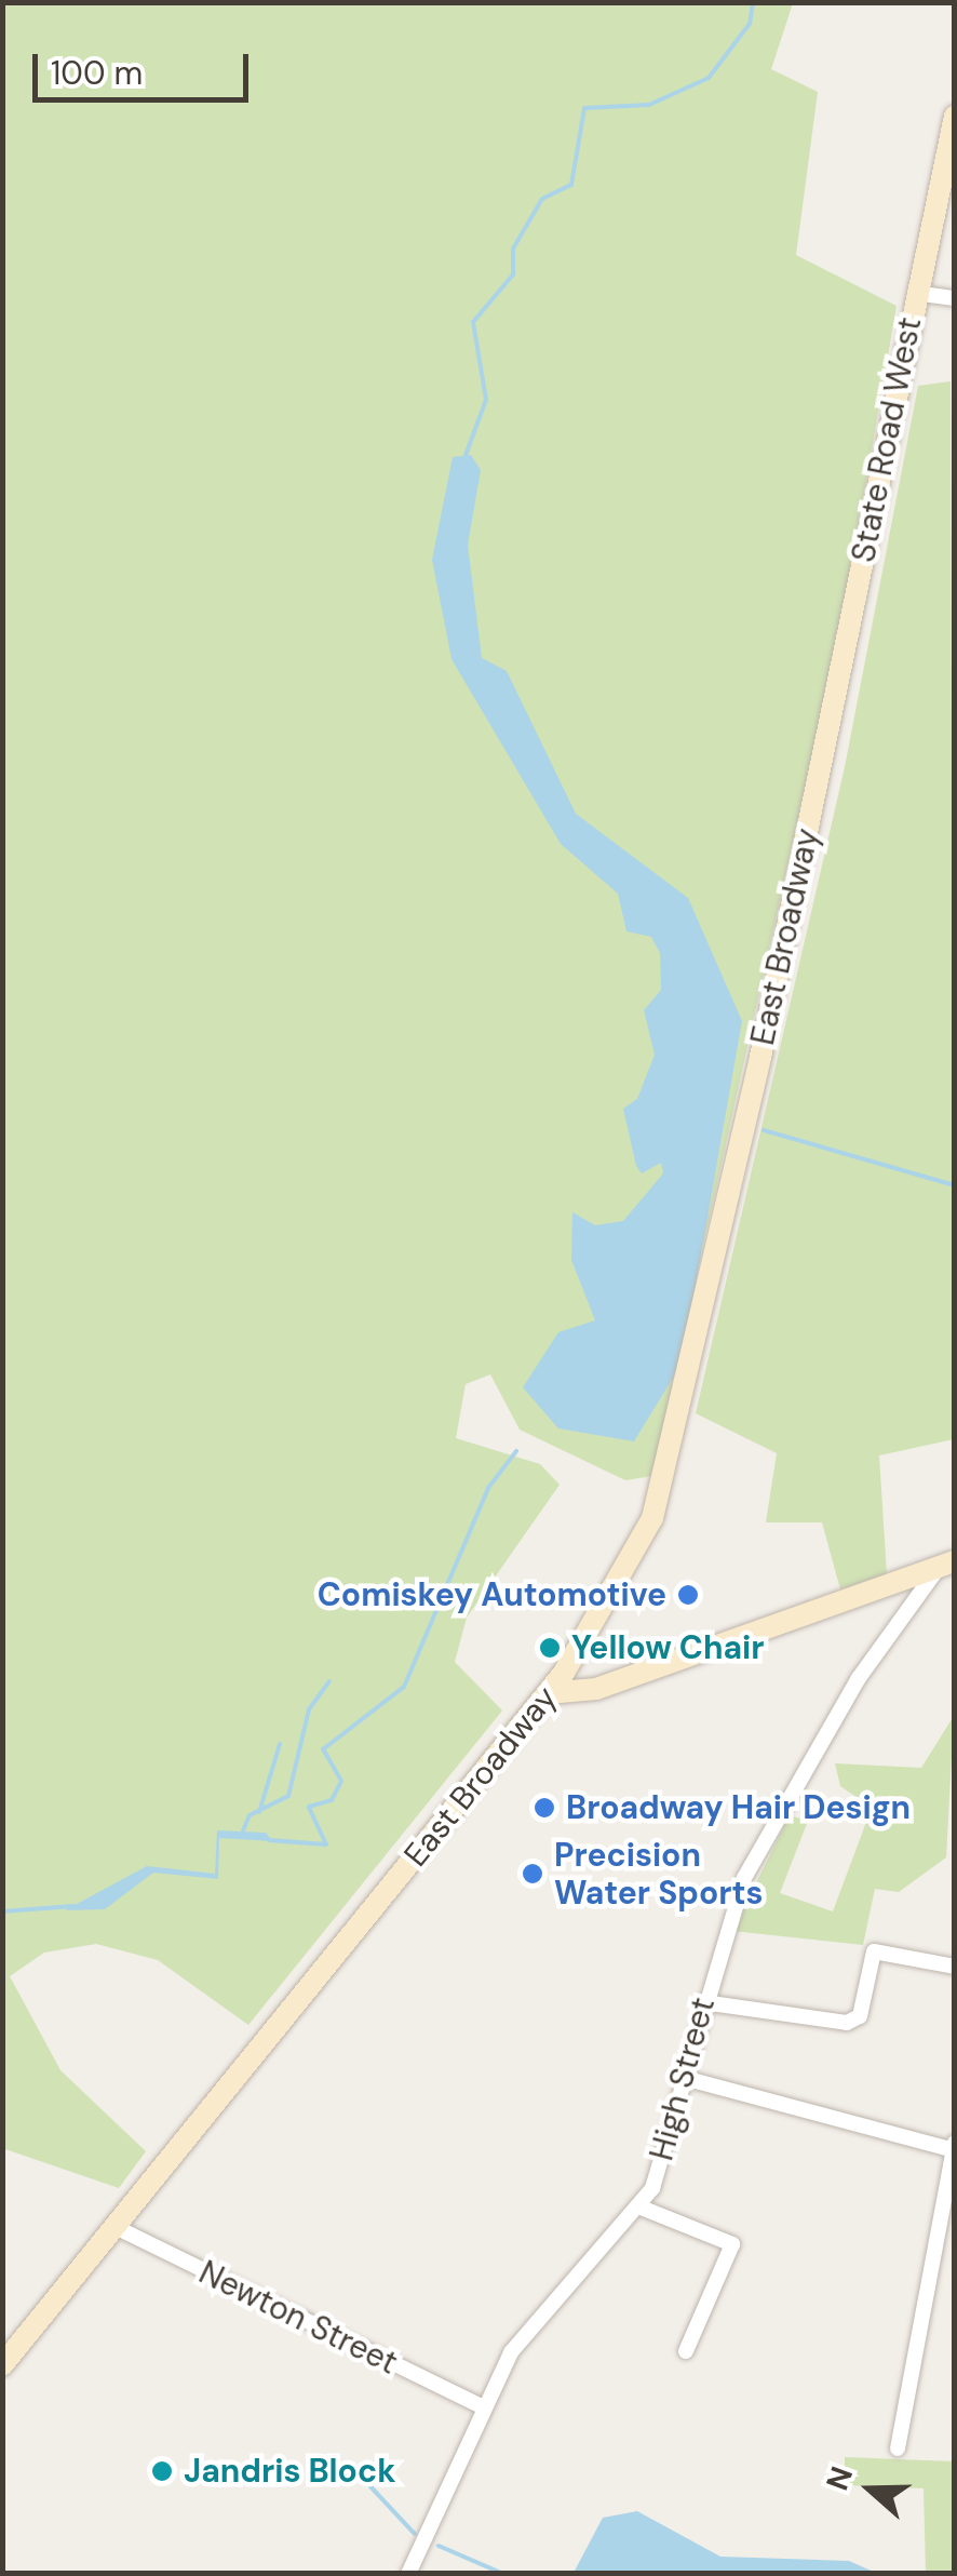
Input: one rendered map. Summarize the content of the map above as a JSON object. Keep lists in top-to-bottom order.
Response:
{
  "streets": {
    "main road": ["State Road West", "East Broadway"],
    "street": ["High Street", "Newton Street"]
  },
  "crossings": [
    ["State Road West", "East Broadway"],
    ["East Broadway", "Newton Street"],
    ["High Street", "Newton Street"]
  ],
  "places": [
    "Comiskey Automotive",
    "Yellow Chair",
    "Broadway Hair Design",
    "Precision Water Sports",
    "Jandris Block"
  ],
  "scale_bar": "100 m",
  "north": "left"
}
